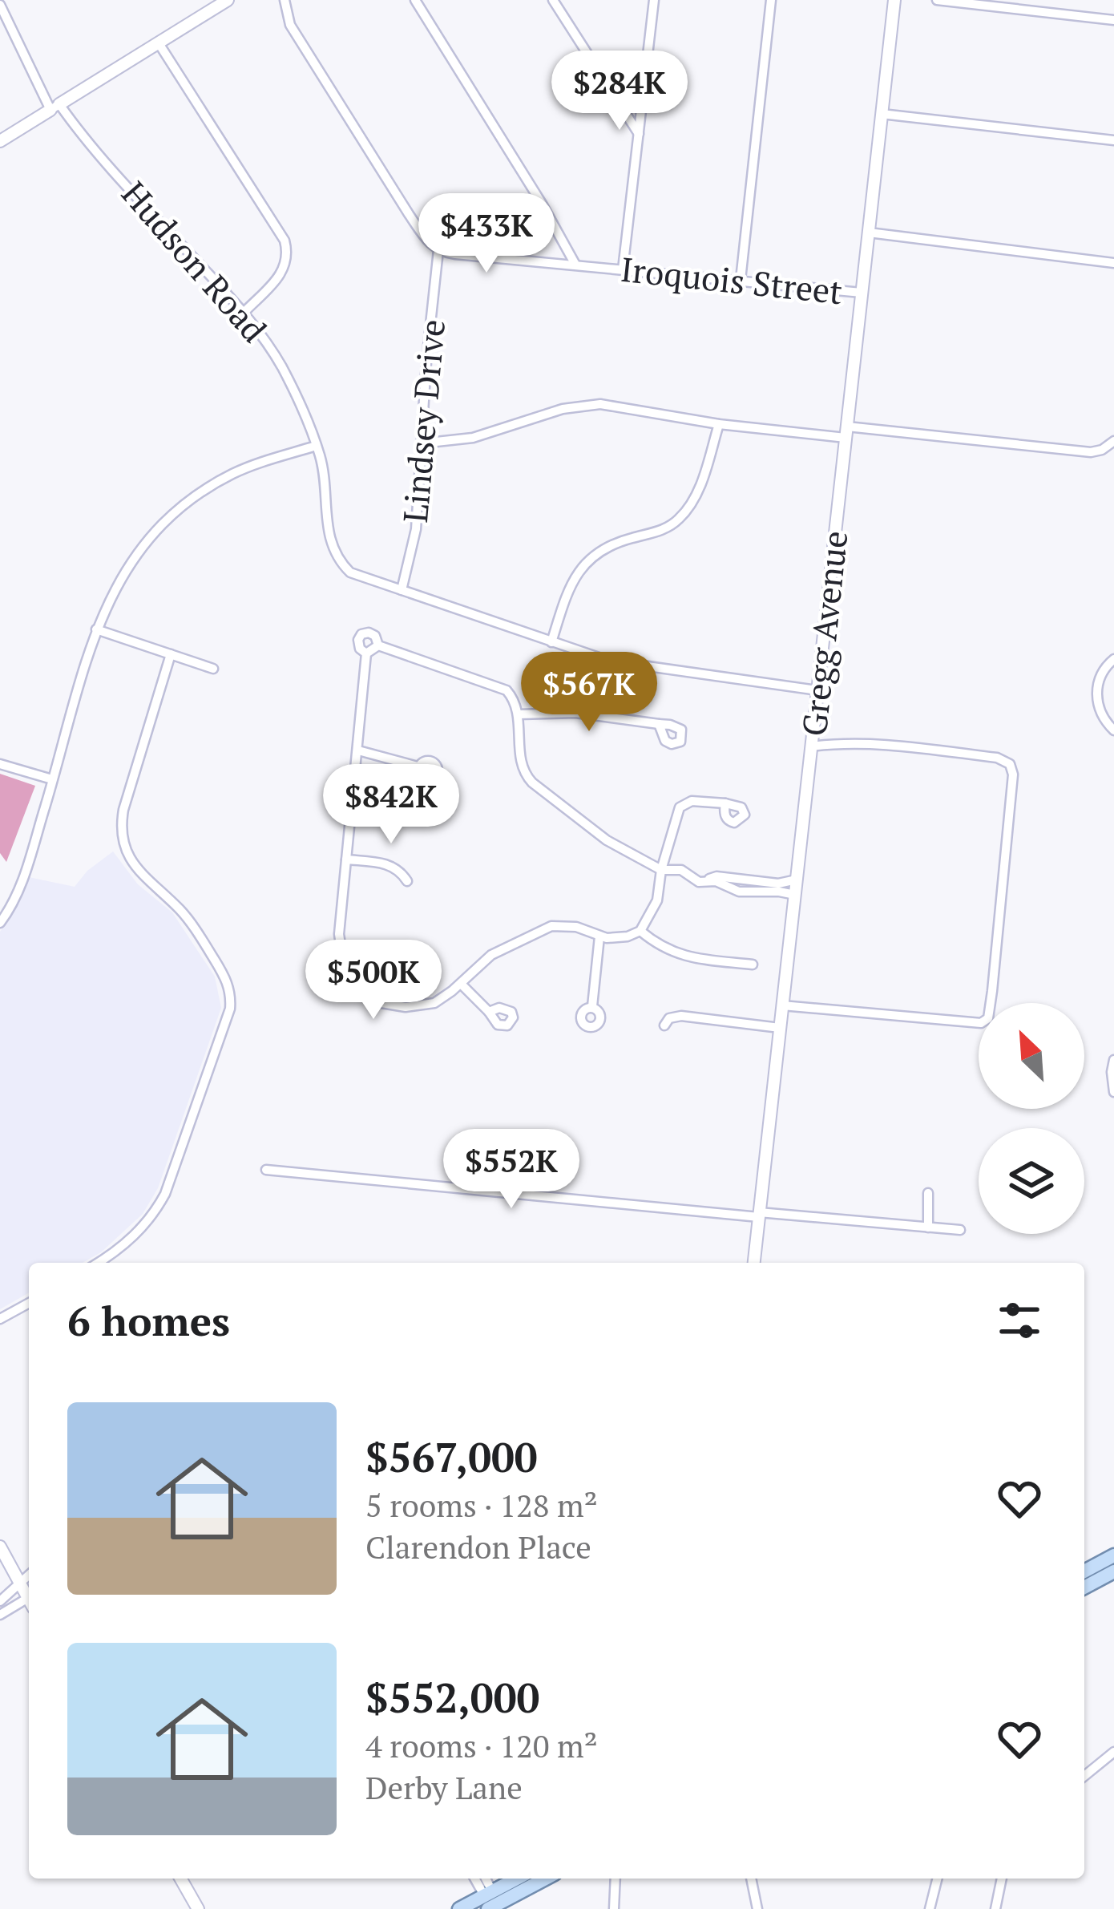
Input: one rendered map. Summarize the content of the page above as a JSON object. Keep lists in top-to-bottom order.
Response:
{
  "streets": {
    "street": [
      "Hudson Road",
      "Iroquois Street",
      "Lindsey Drive",
      "Gregg Avenue"
    ]
  },
  "crossings": [
    ["Hudson Road", "Lindsey Drive"],
    ["Hudson Road", "Gregg Avenue"],
    ["Iroquois Street", "Lindsey Drive"],
    ["Iroquois Street", "Gregg Avenue"]
  ],
  "north": "top left",
  "page": {
    "price": [
      "$284K",
      "$433K",
      "$567K",
      "$842K",
      "$500K",
      "$552K"
    ],
    "heading": "6 homes",
    "list": [
      {
        "name": "$567,000",
        "note": "5 rooms · 128 m² · Clarendon Place"
      },
      {
        "name": "$552,000",
        "note": "4 rooms · 120 m² · Derby Lane"
      }
    ]
  }
}
